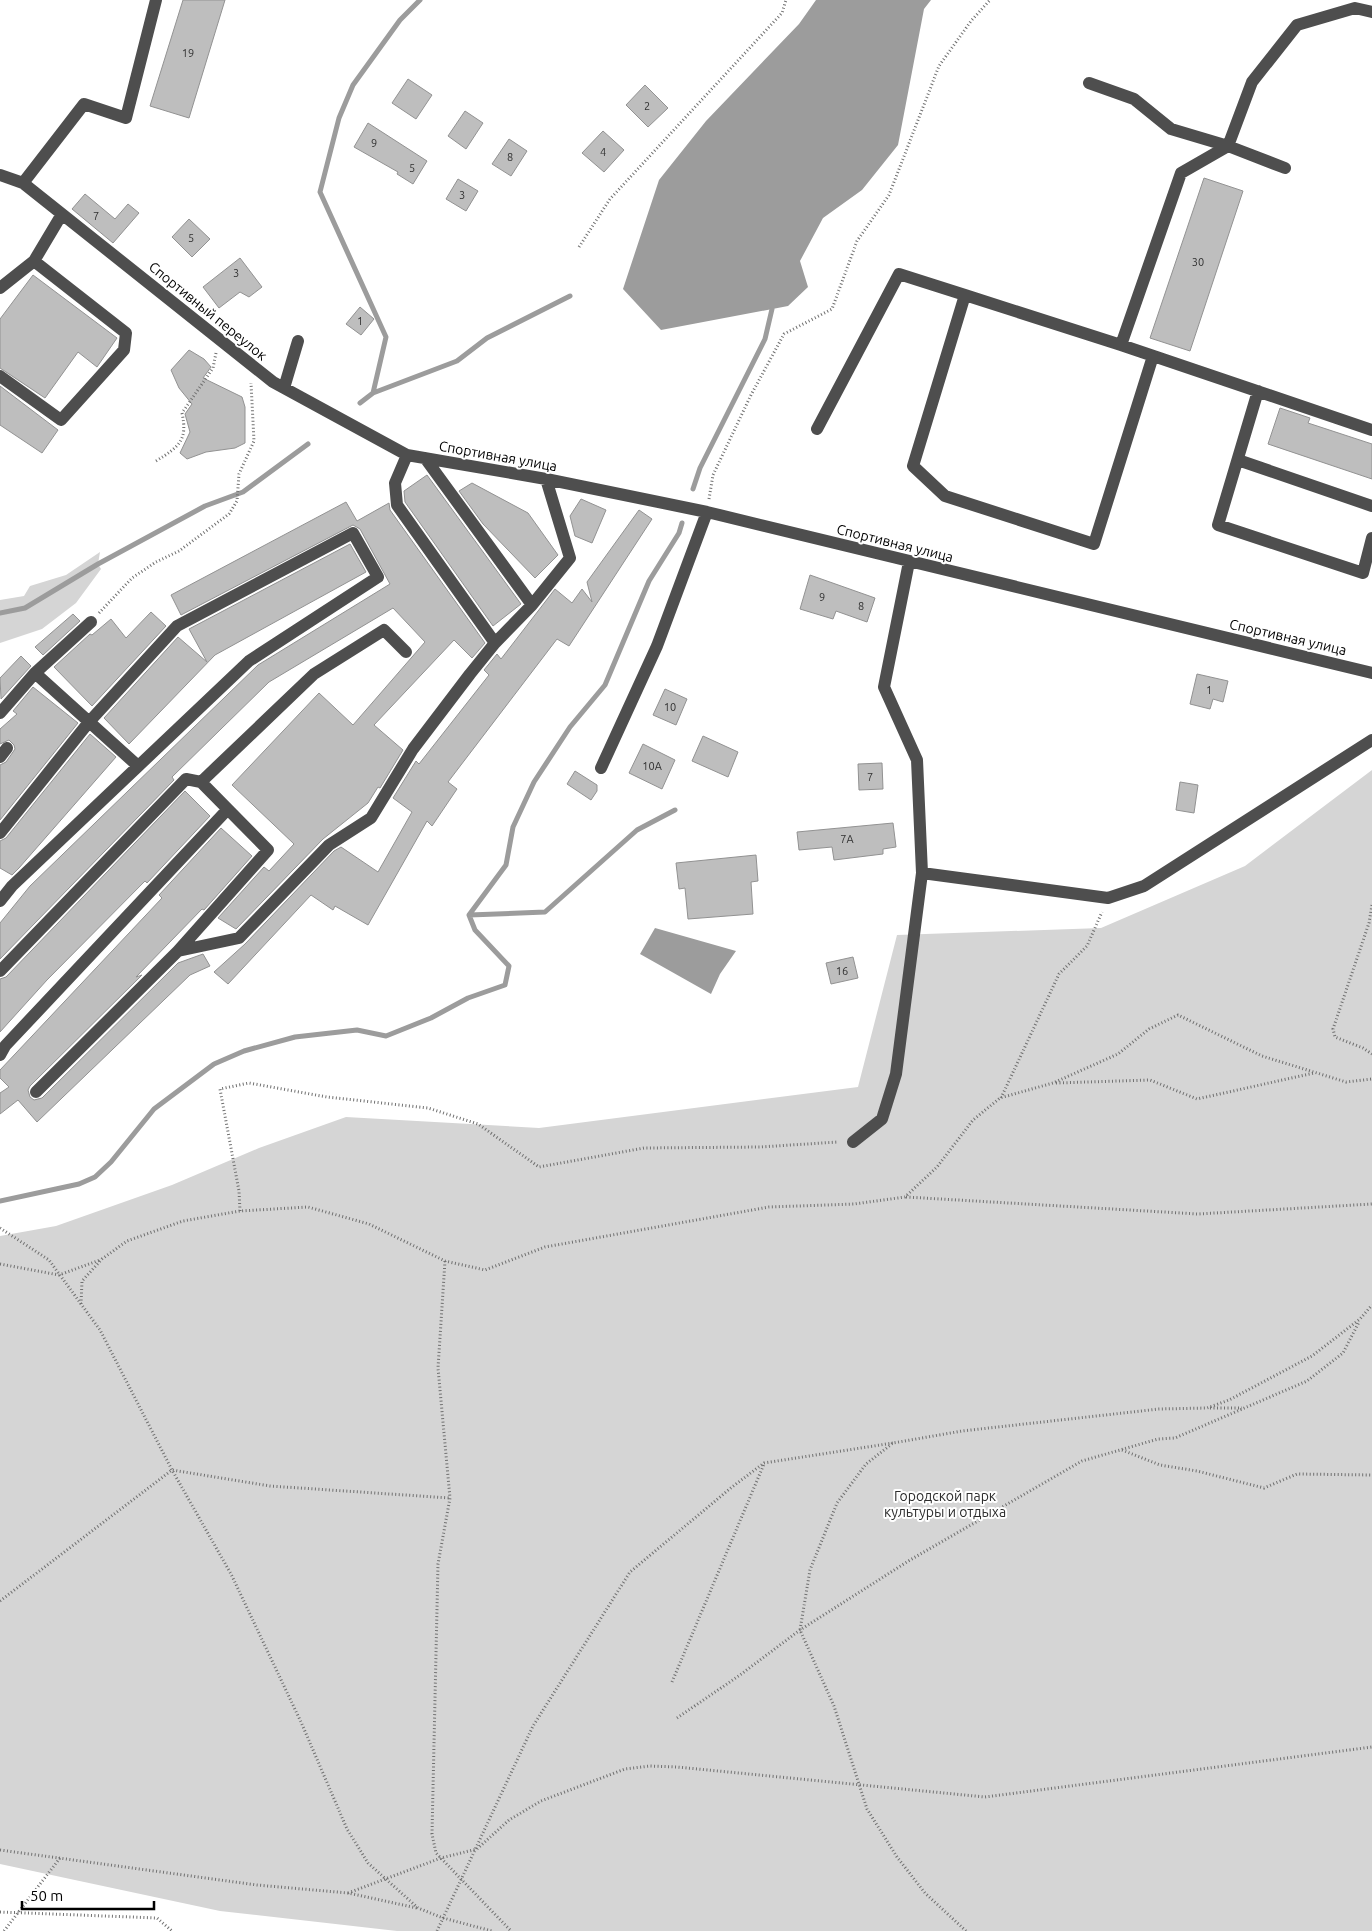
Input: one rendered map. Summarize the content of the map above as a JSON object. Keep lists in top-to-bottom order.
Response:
{
  "streets": {
    "street": ["Спортивный переулок", "Спортивная улица"]
  },
  "crossings": [
    ["Спортивный переулок", "Спортивная улица"]
  ],
  "parks": ["Городской парк культуры и отдыха"],
  "house_numbers": [
    "19",
    "2",
    "9",
    "4",
    "8",
    "5",
    "3",
    "7",
    "5",
    "30",
    "3",
    "1",
    "9",
    "8",
    "1",
    "10",
    "10А",
    "7",
    "7А",
    "16"
  ],
  "scale_bar": "50 m"
}
